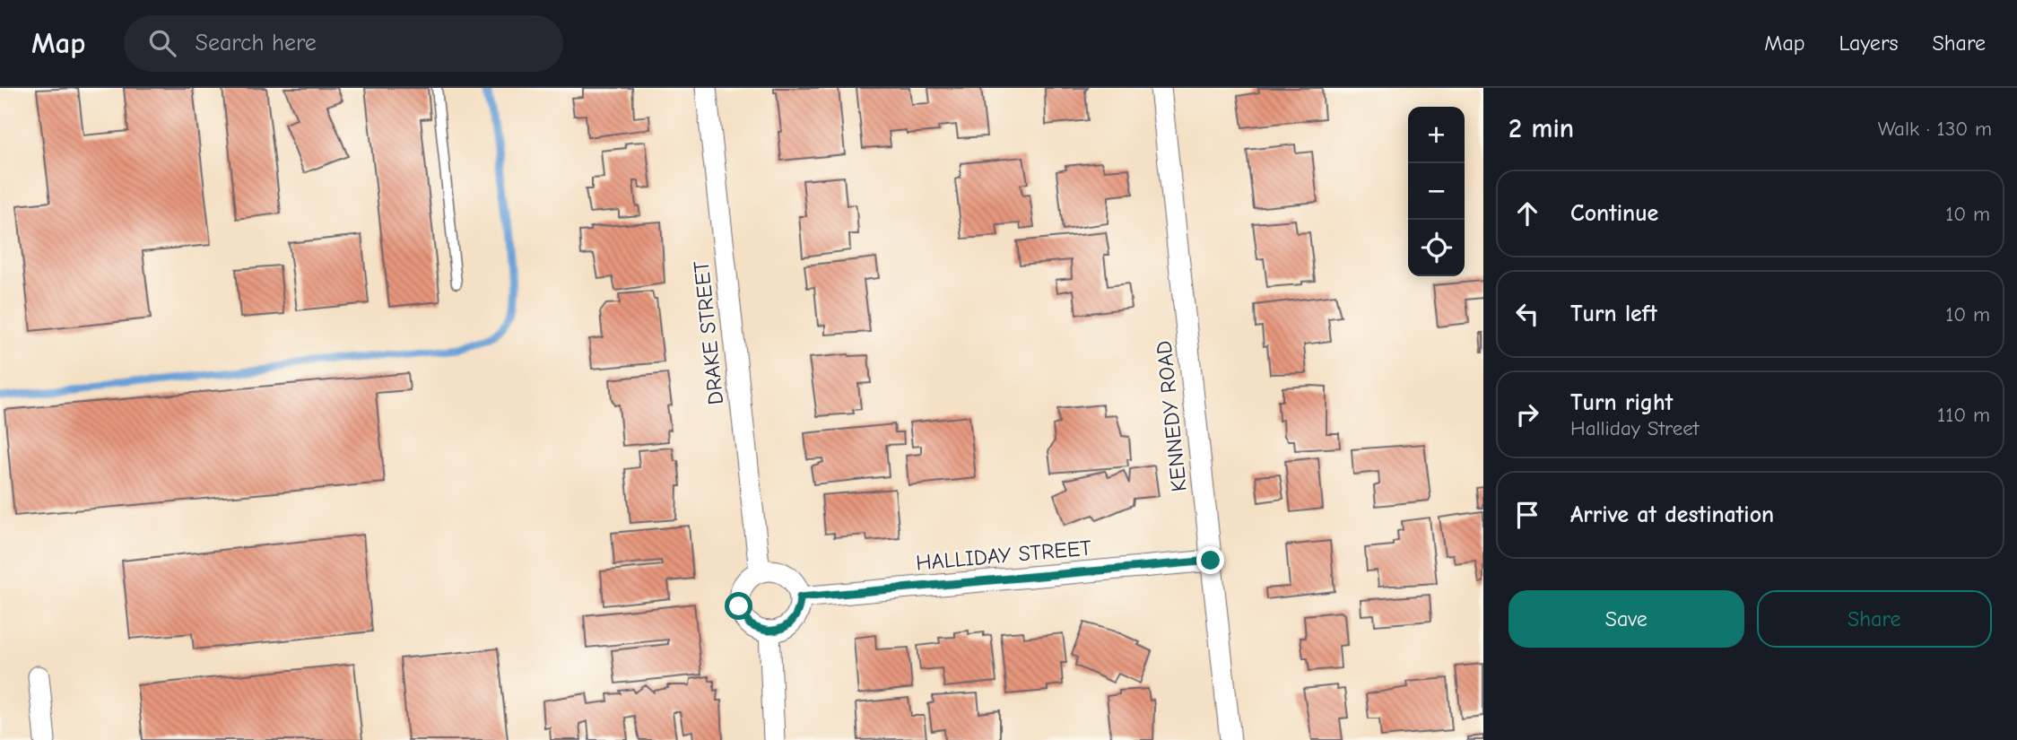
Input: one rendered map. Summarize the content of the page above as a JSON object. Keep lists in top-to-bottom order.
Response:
{
  "streets": {
    "street": ["DRAKE STREET", "KENNEDY ROAD", "HALLIDAY STREET"]
  },
  "crossings": [
    ["DRAKE STREET", "HALLIDAY STREET"],
    ["KENNEDY ROAD", "HALLIDAY STREET"]
  ],
  "page": {
    "header": "Map",
    "search": "Search here",
    "nav": ["Map", "Layers", "Share"],
    "heading": ["2 min", "Walk · 130 m"],
    "map_buttons": ["+", "−"],
    "list": [
      ["Continue", "10 m"],
      ["Turn left", "10 m"],
      ["Turn right", "Halliday Street", "110 m"],
      "Arrive at destination"
    ],
    "buttons": ["Save", "Share"]
  }
}
